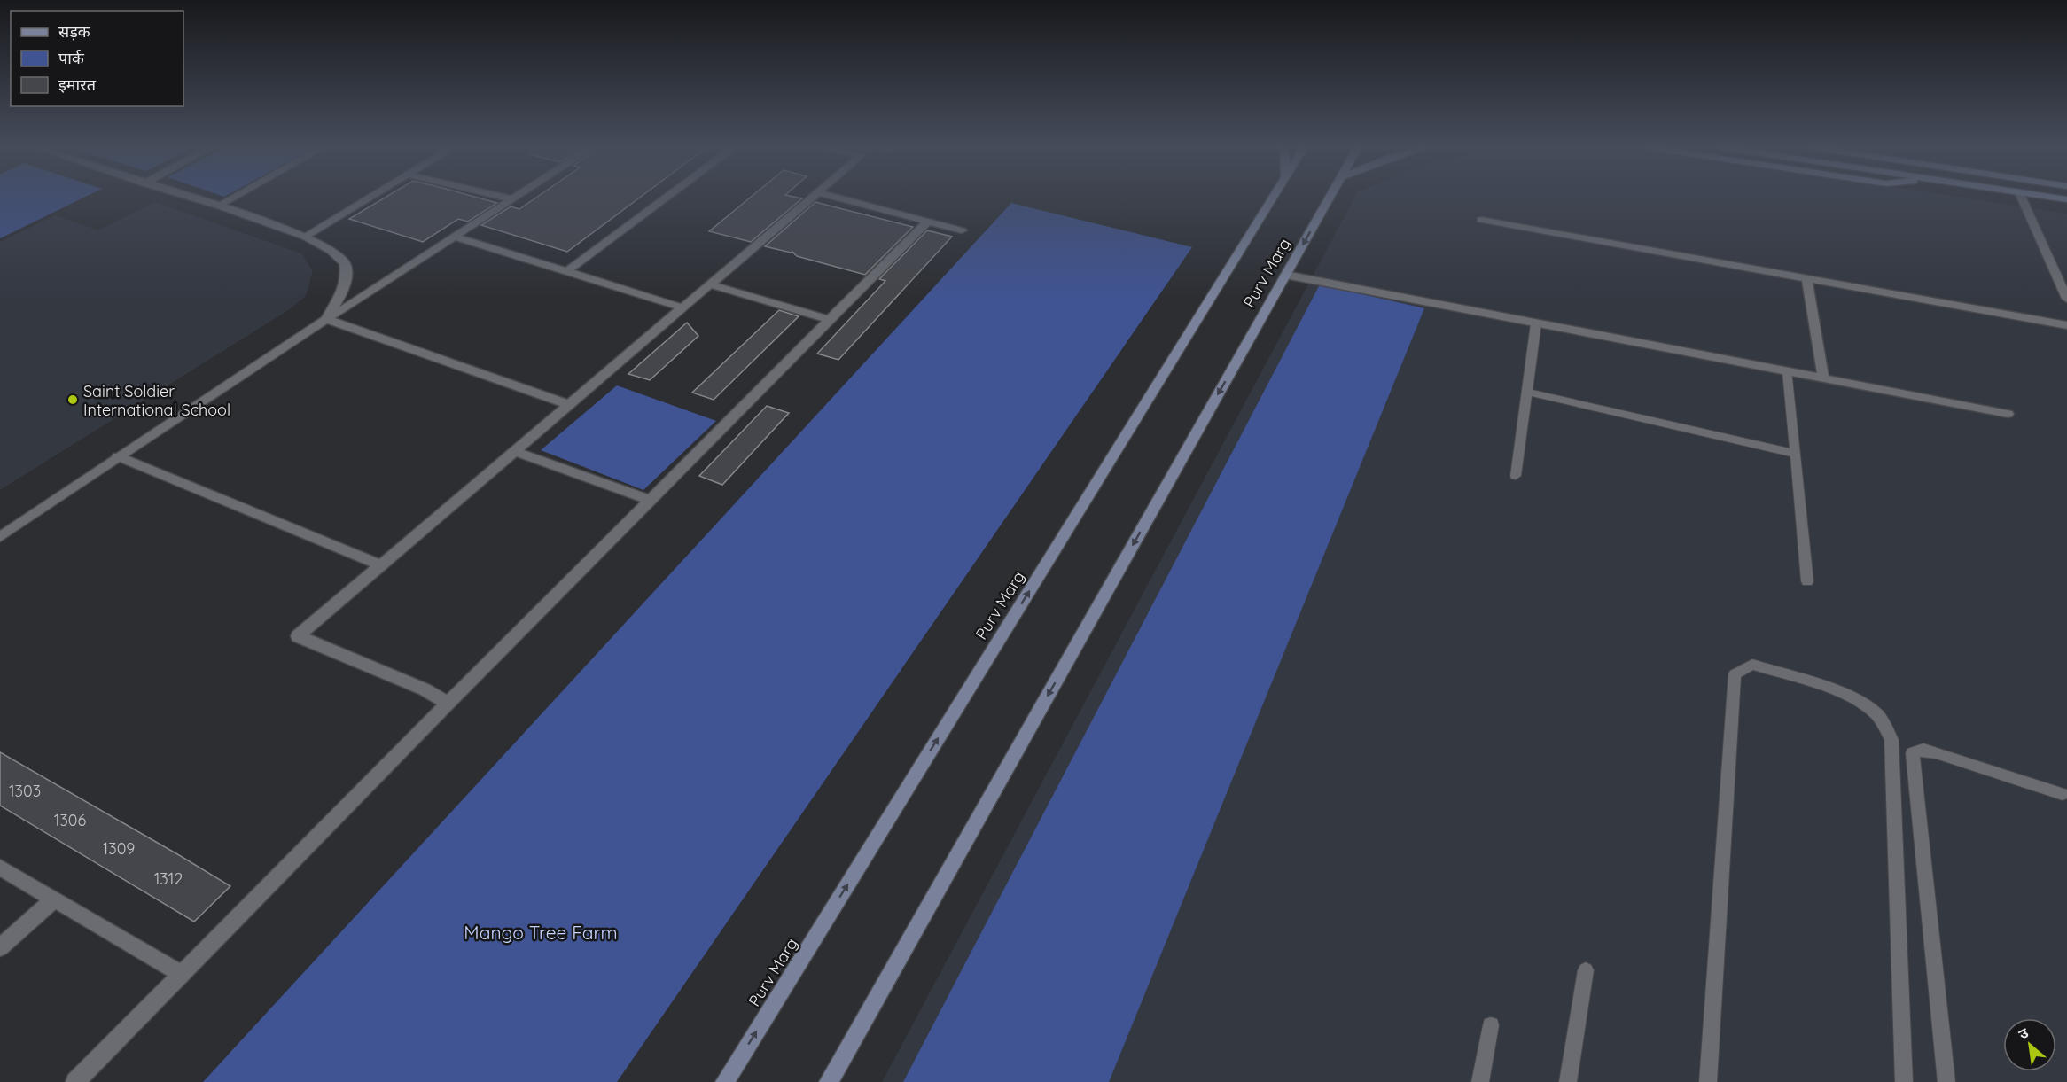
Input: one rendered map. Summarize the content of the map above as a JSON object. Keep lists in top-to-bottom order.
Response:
{
  "streets": {
    "main road": ["Purv Marg"]
  },
  "parks": ["Mango Tree Farm"],
  "places": ["Saint Soldier International School"],
  "house_numbers": [
    "1303",
    "1306",
    "1309",
    "1312"
  ],
  "legend": ["सड़क", "पार्क", "इमारत"],
  "north": "top left"
}
